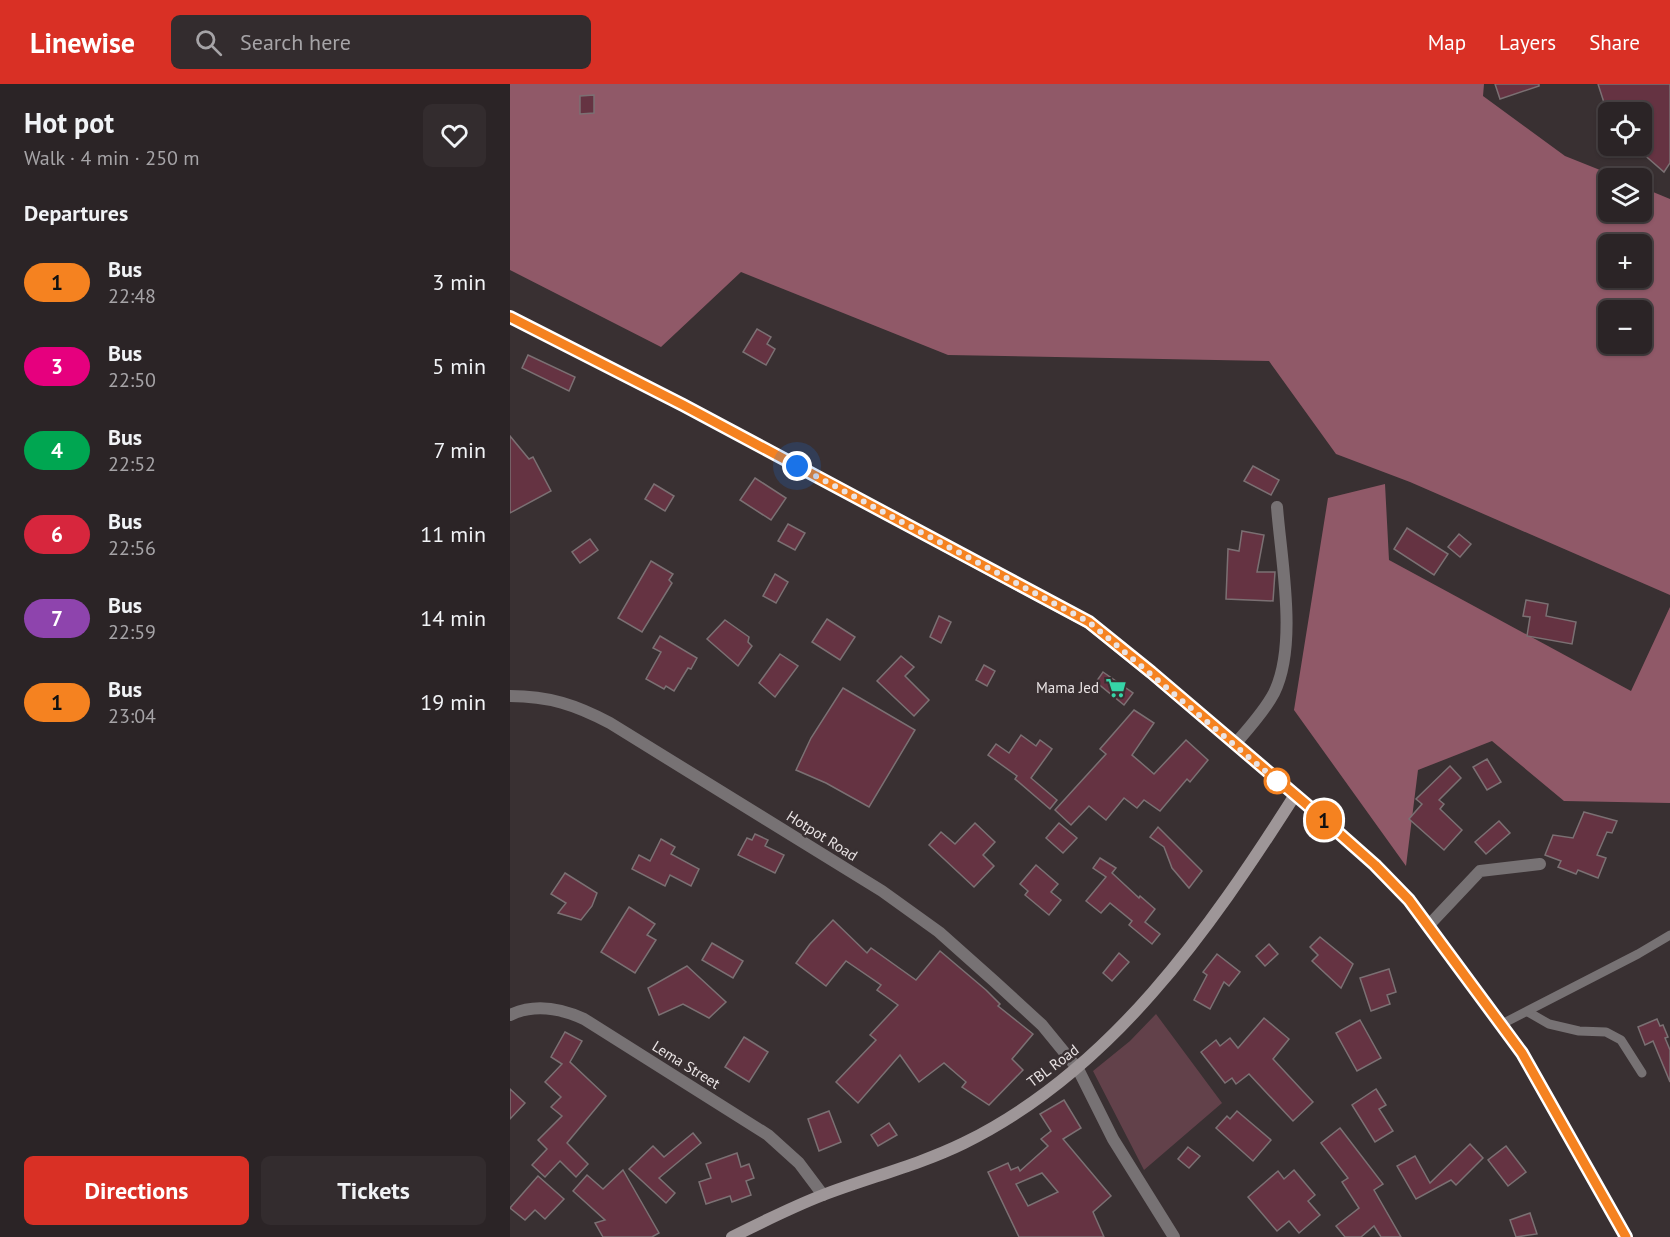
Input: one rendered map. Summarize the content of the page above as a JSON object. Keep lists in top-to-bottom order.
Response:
{
  "streets": {
    "main road": ["TBL Road"],
    "street": ["Hotpot Road", "Lema Street"]
  },
  "crossings": [
    ["Hotpot Road", "TBL Road"],
    ["Lema Street", "TBL Road"]
  ],
  "places": {
    "supermarket": ["Mama Jed"]
  },
  "lines": ["bus line 1"],
  "page": {
    "header": "Linewise",
    "search": "Search here",
    "nav": ["Map", "Layers", "Share"],
    "heading": [
      ["Hot pot", "Walk · 4 min · 250 m"],
      "Departures"
    ],
    "on_map": "1",
    "map_buttons": ["+", "−"],
    "list": [
      {
        "mark": "1",
        "name": "Bus",
        "note": "22:48",
        "value": "3 min"
      },
      {
        "mark": "3",
        "name": "Bus",
        "note": "22:50",
        "value": "5 min"
      },
      {
        "mark": "4",
        "name": "Bus",
        "note": "22:52",
        "value": "7 min"
      },
      {
        "mark": "6",
        "name": "Bus",
        "note": "22:56",
        "value": "11 min"
      },
      {
        "mark": "7",
        "name": "Bus",
        "note": "22:59",
        "value": "14 min"
      },
      {
        "mark": "1",
        "name": "Bus",
        "note": "23:04",
        "value": "19 min"
      }
    ],
    "buttons": ["Directions", "Tickets"]
  }
}
